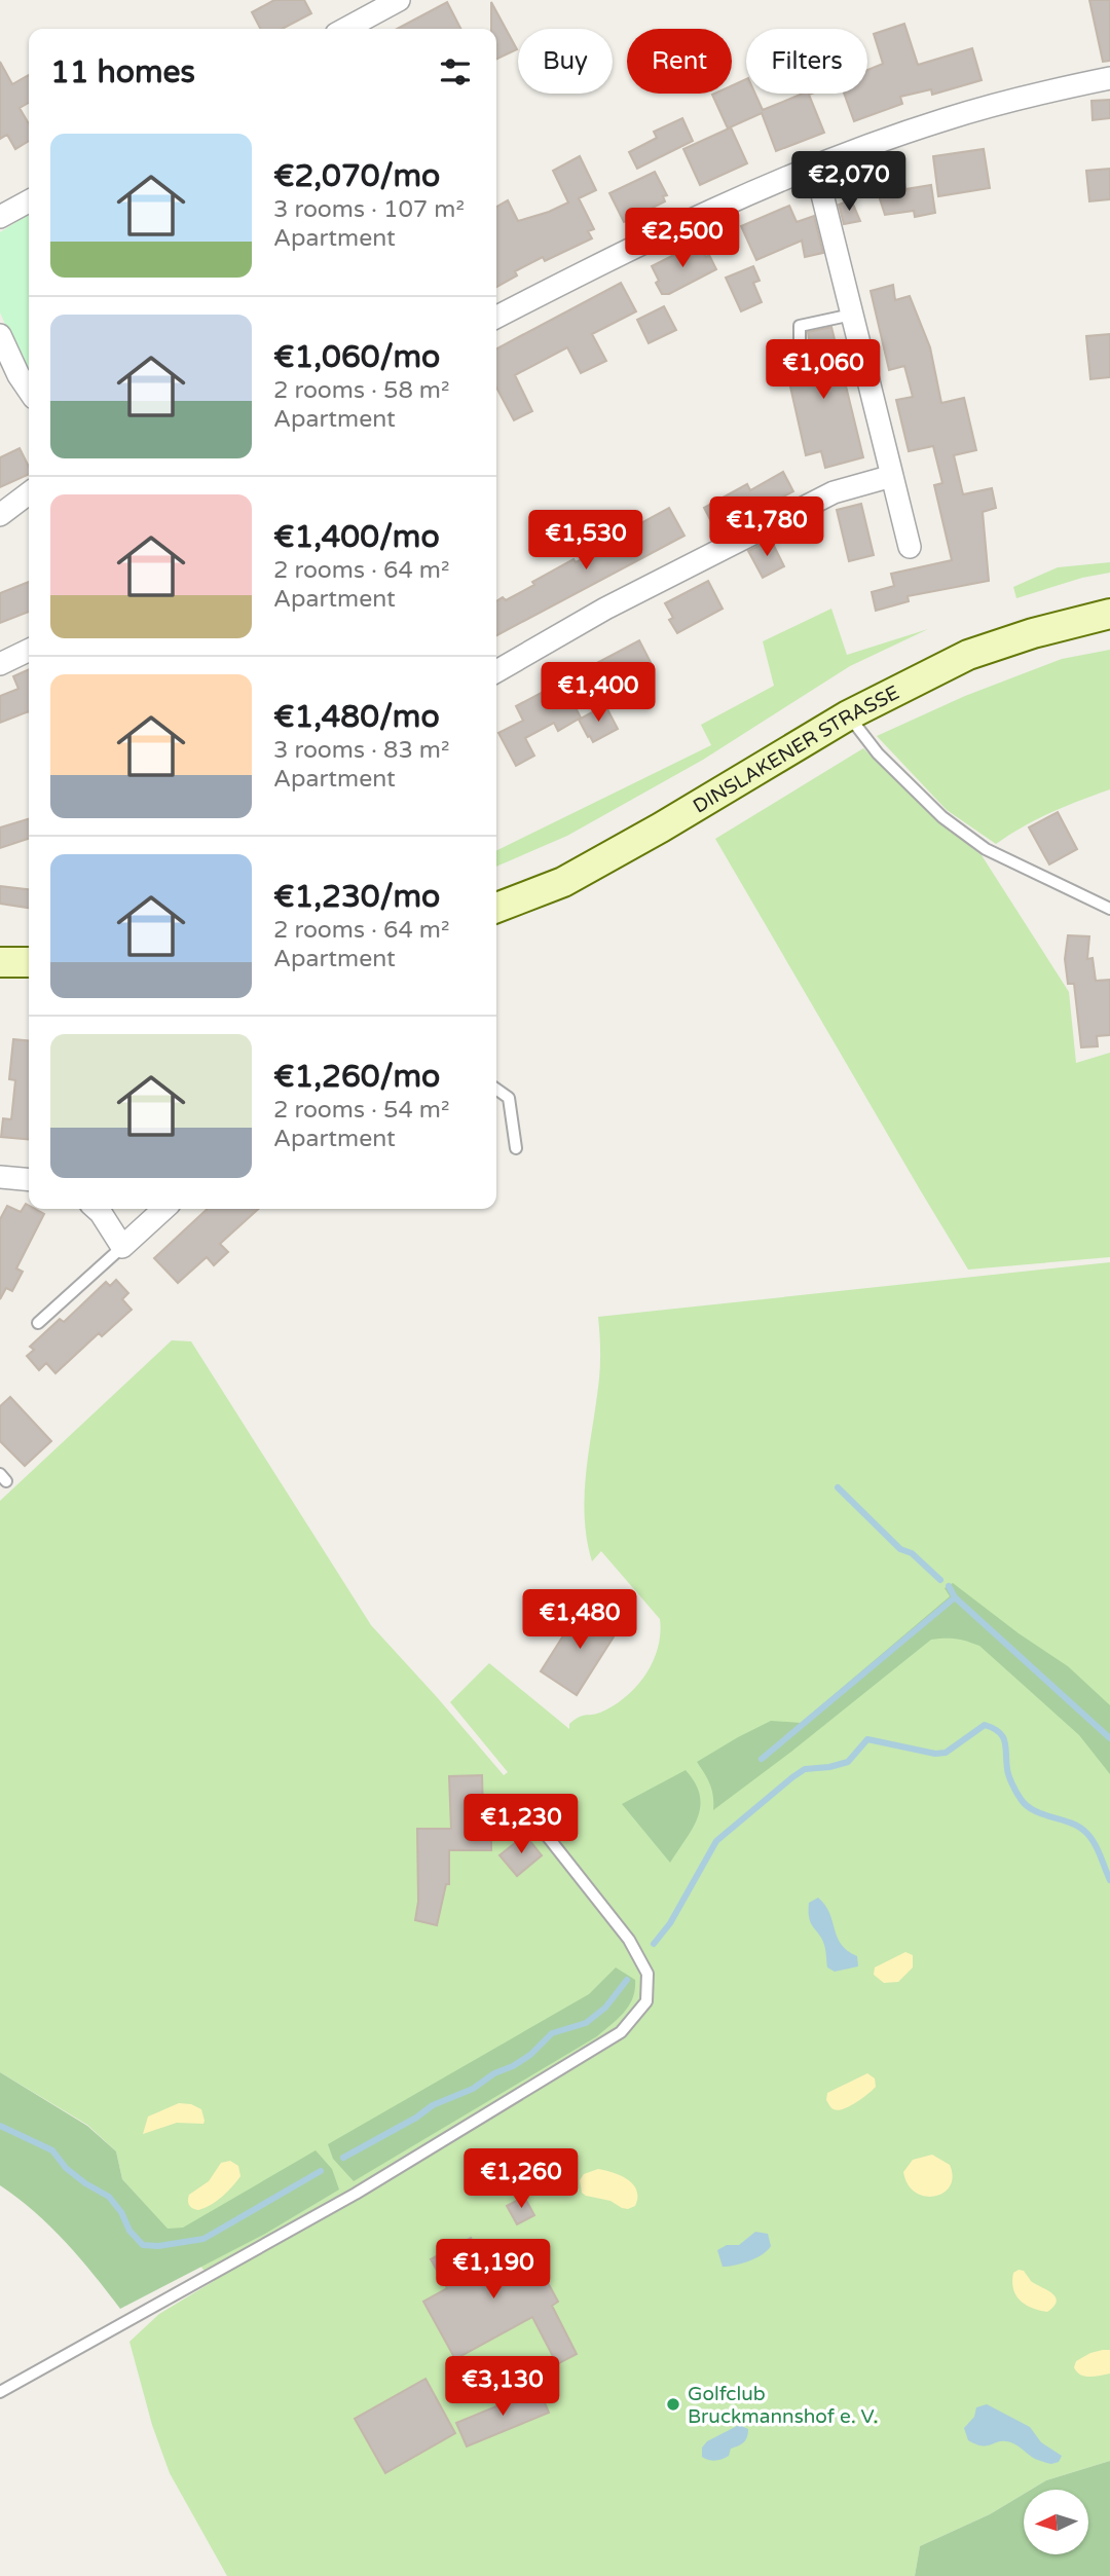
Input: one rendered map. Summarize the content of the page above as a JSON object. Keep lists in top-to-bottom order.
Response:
{
  "streets": {
    "main road": ["DINSLAKENER STRASSE"]
  },
  "places": ["Golfclub Bruckmannshof e. V."],
  "north": "left",
  "page": {
    "chip": ["Buy", "Rent", "Filters"],
    "heading": "11 homes",
    "list": [
      {
        "name": "€2,070/mo",
        "note": "3 rooms · 107 m² · Apartment"
      },
      {
        "name": "€1,060/mo",
        "note": "2 rooms · 58 m² · Apartment"
      },
      {
        "name": "€1,400/mo",
        "note": "2 rooms · 64 m² · Apartment"
      },
      {
        "name": "€1,480/mo",
        "note": "3 rooms · 83 m² · Apartment"
      },
      {
        "name": "€1,230/mo",
        "note": "2 rooms · 64 m² · Apartment"
      },
      {
        "name": "€1,260/mo",
        "note": "2 rooms · 54 m² · Apartment"
      }
    ],
    "price": [
      "€2,070",
      "€2,500",
      "€1,060",
      "€1,780",
      "€1,530",
      "€1,400",
      "€1,480",
      "€1,230",
      "€1,260",
      "€1,190",
      "€3,130"
    ]
  }
}
